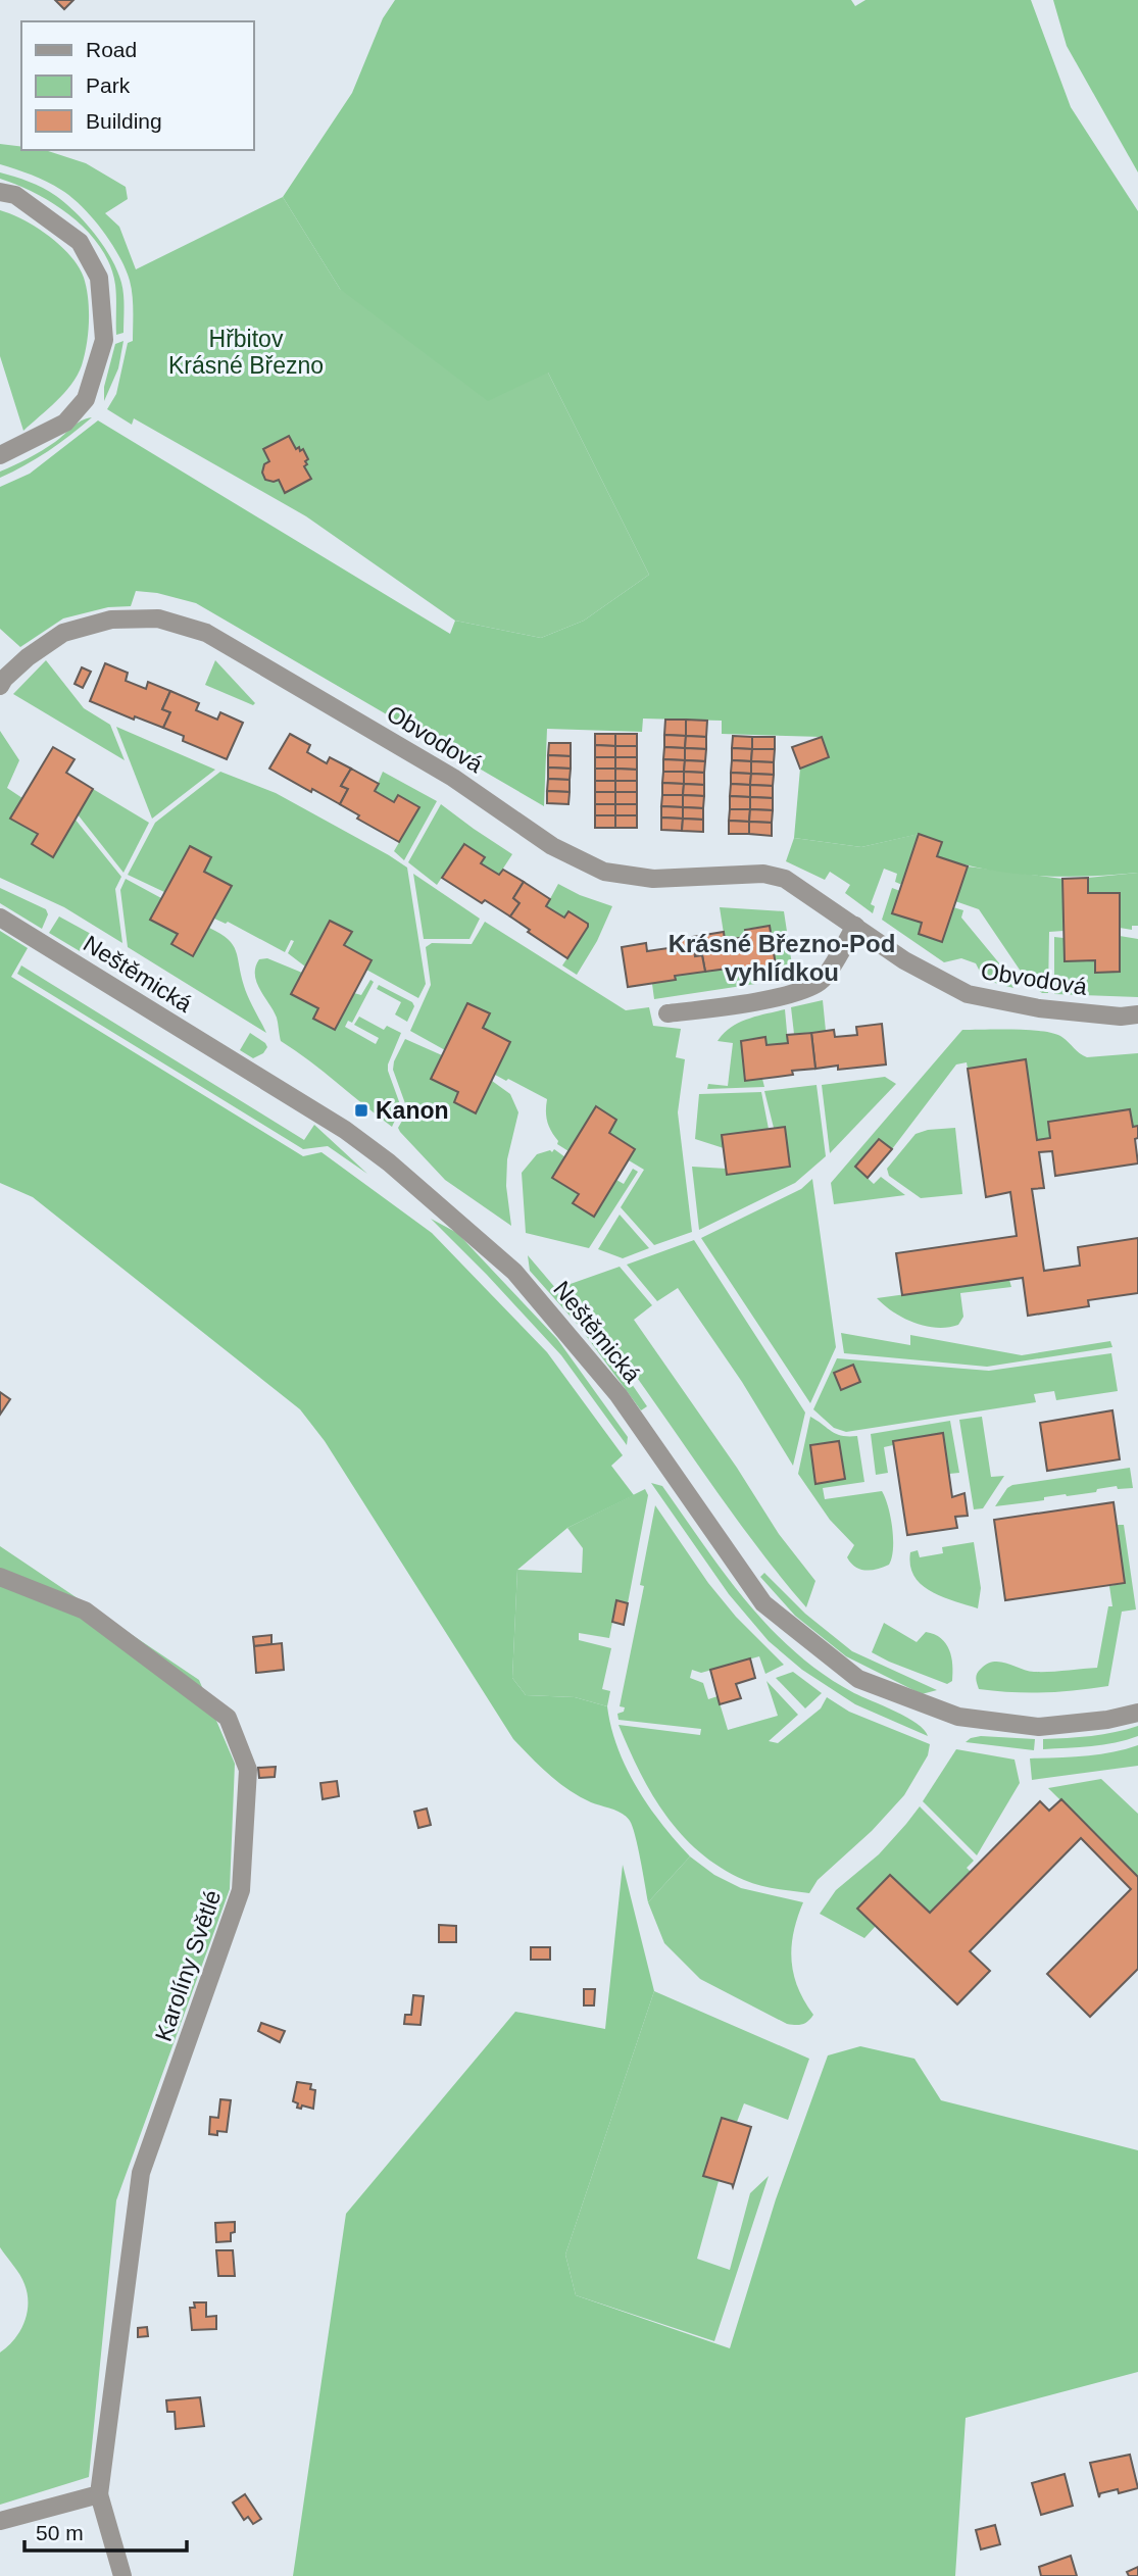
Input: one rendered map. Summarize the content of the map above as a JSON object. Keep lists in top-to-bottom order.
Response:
{
  "streets": {
    "street": ["Obvodová", "Neštěmická", "Karolíny Světlé"]
  },
  "districts": ["Krásné Březno-Pod vyhlídkou"],
  "parks": ["Hřbitov Krásné Březno"],
  "places": {
    "transit": ["Kanon"]
  },
  "legend": ["Road", "Park", "Building"],
  "scale_bar": "50 m"
}
